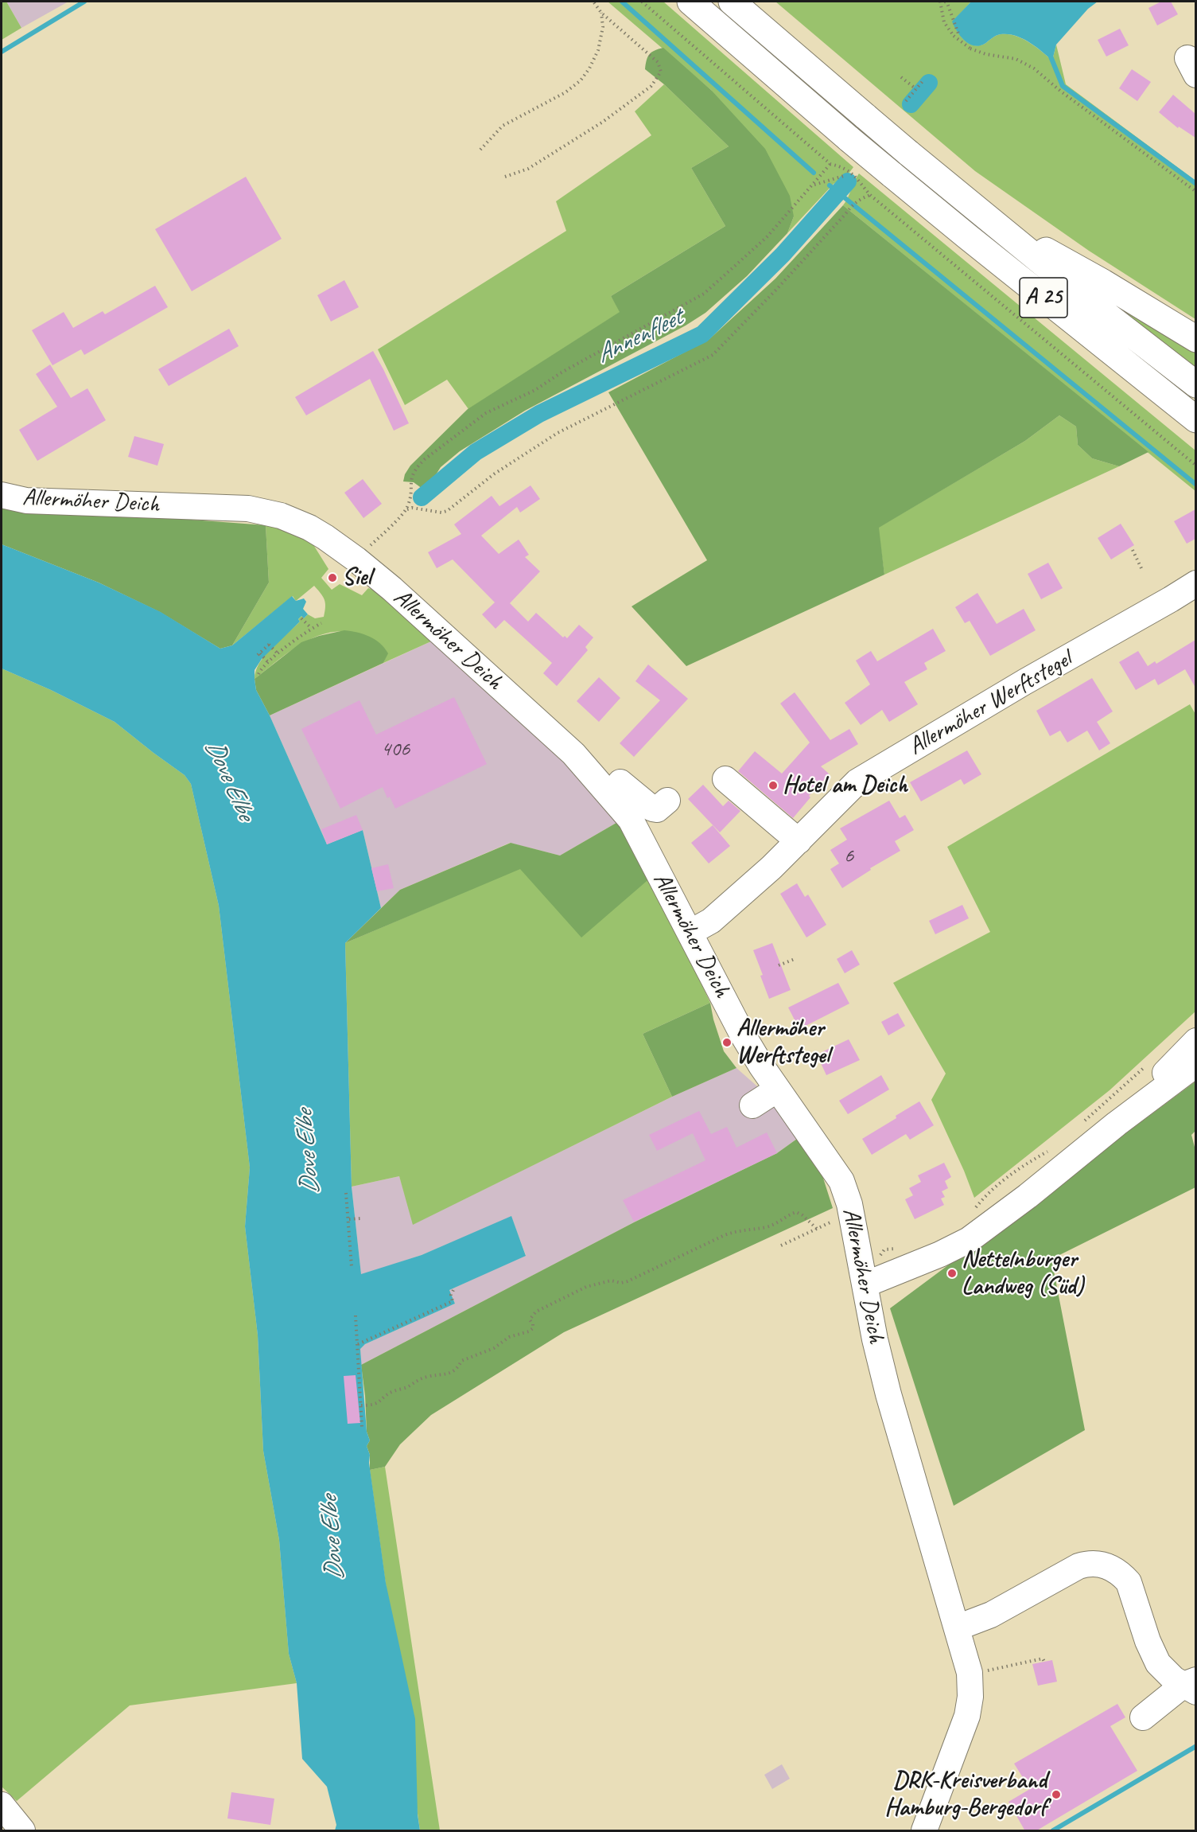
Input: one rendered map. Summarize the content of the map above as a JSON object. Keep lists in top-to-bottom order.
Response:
{
  "streets": {
    "highway": ["A 25"],
    "street": ["Allermöher Deich", "Allermöher Werftstegel"]
  },
  "crossings": [
    ["Allermöher Deich", "Allermöher Werftstegel"]
  ],
  "water": ["Annenfleet", "Dove Elbe"],
  "places": [
    "Siel",
    "Hotel am Deich",
    "Allermöher Werftstegel",
    "Nettelnburger Landweg (Süd)",
    "DRK-Kreisverband Hamburg-Bergedorf"
  ],
  "house_numbers": ["406", "6"]
}
